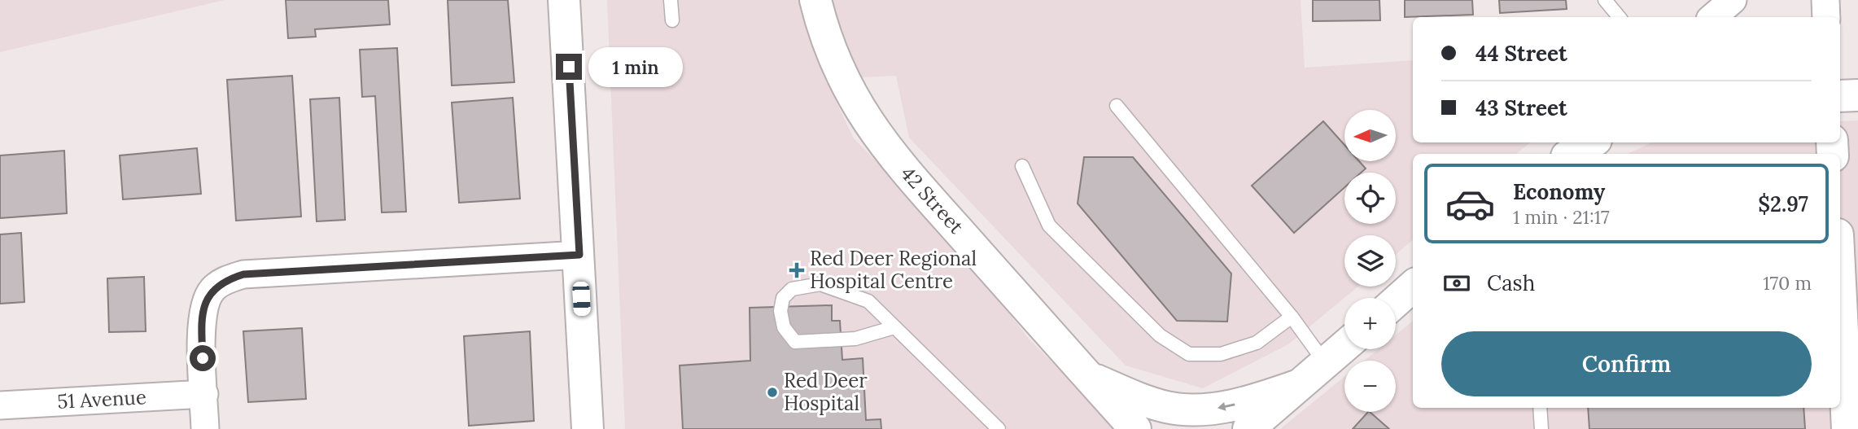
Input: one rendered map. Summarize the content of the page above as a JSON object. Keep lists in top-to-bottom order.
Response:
{
  "streets": {
    "street": ["42 Street", "51 Avenue"]
  },
  "places": {
    "health": ["Red Deer Regional Hospital Centre"],
    "other": ["Red Deer Hospital"]
  },
  "north": "left",
  "page": {
    "banner": ["44 Street", "43 Street"],
    "bubble": "1 min",
    "map_buttons": ["+", "−"],
    "list": [
      {
        "name": "Economy",
        "note": "1 min · 21:17",
        "value": "$2.97"
      }
    ],
    "pay": ["Cash", "170 m"],
    "buttons": "Confirm"
  }
}
